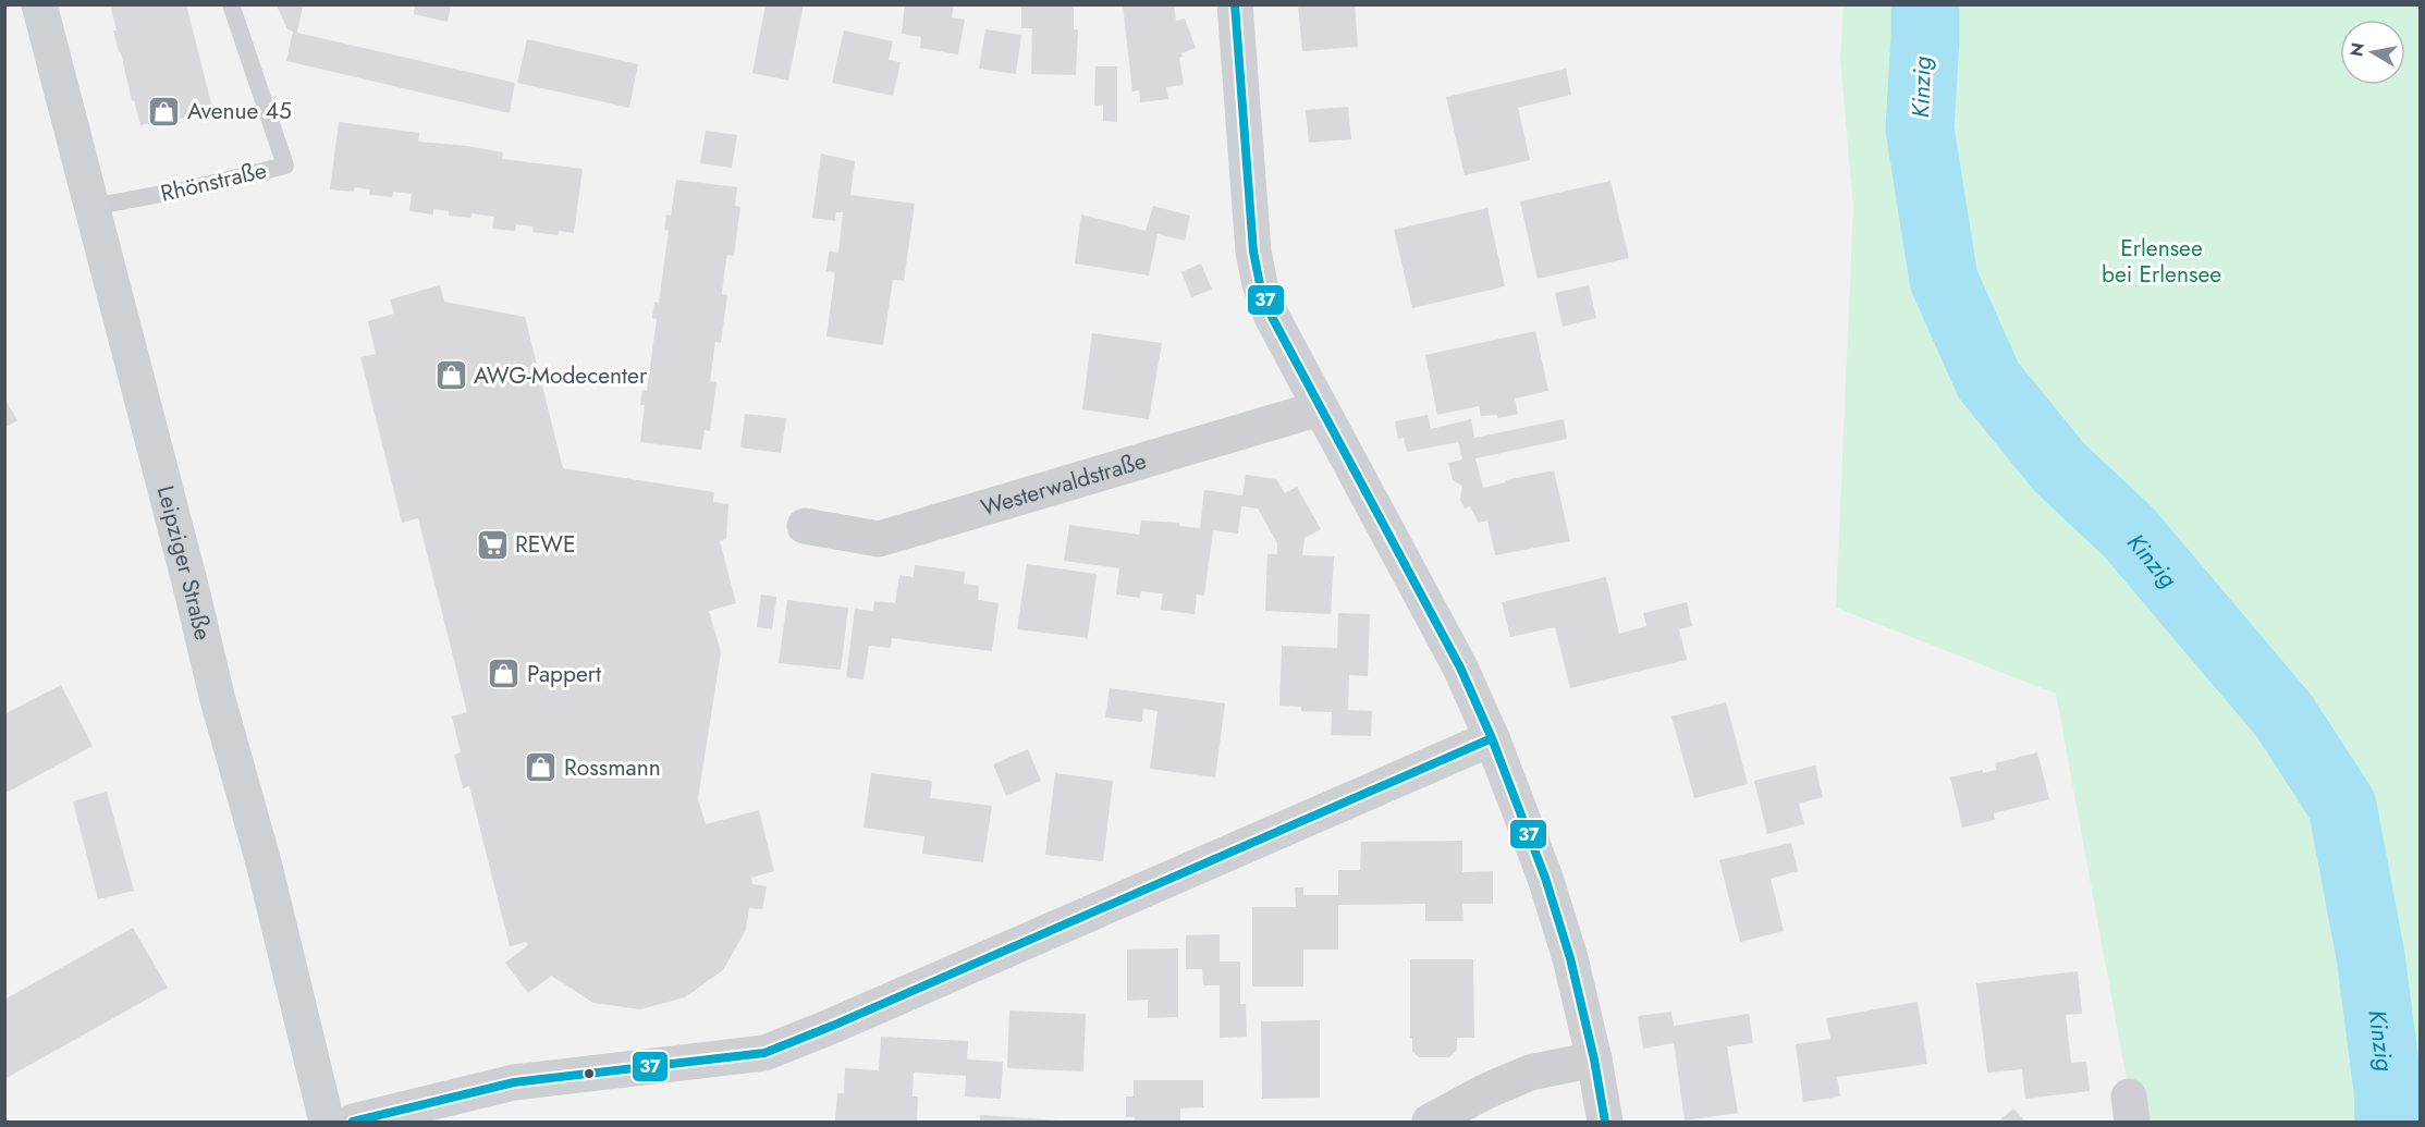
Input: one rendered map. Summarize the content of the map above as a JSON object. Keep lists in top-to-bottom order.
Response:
{
  "streets": {
    "main road": ["Leipziger Straße"],
    "street": ["Westerwaldstraße"],
    "lane": ["Rhönstraße"]
  },
  "crossings": [
    ["Rhönstraße", "Leipziger Straße"]
  ],
  "water": ["Kinzig"],
  "parks": ["Erlensee bei Erlensee"],
  "places": {
    "shop": [
      "Avenue 45",
      "AWG-Modecenter",
      "Pappert",
      "Rossmann"
    ],
    "supermarket": ["REWE"]
  },
  "lines": ["transit line 37"],
  "north": "left"
}
